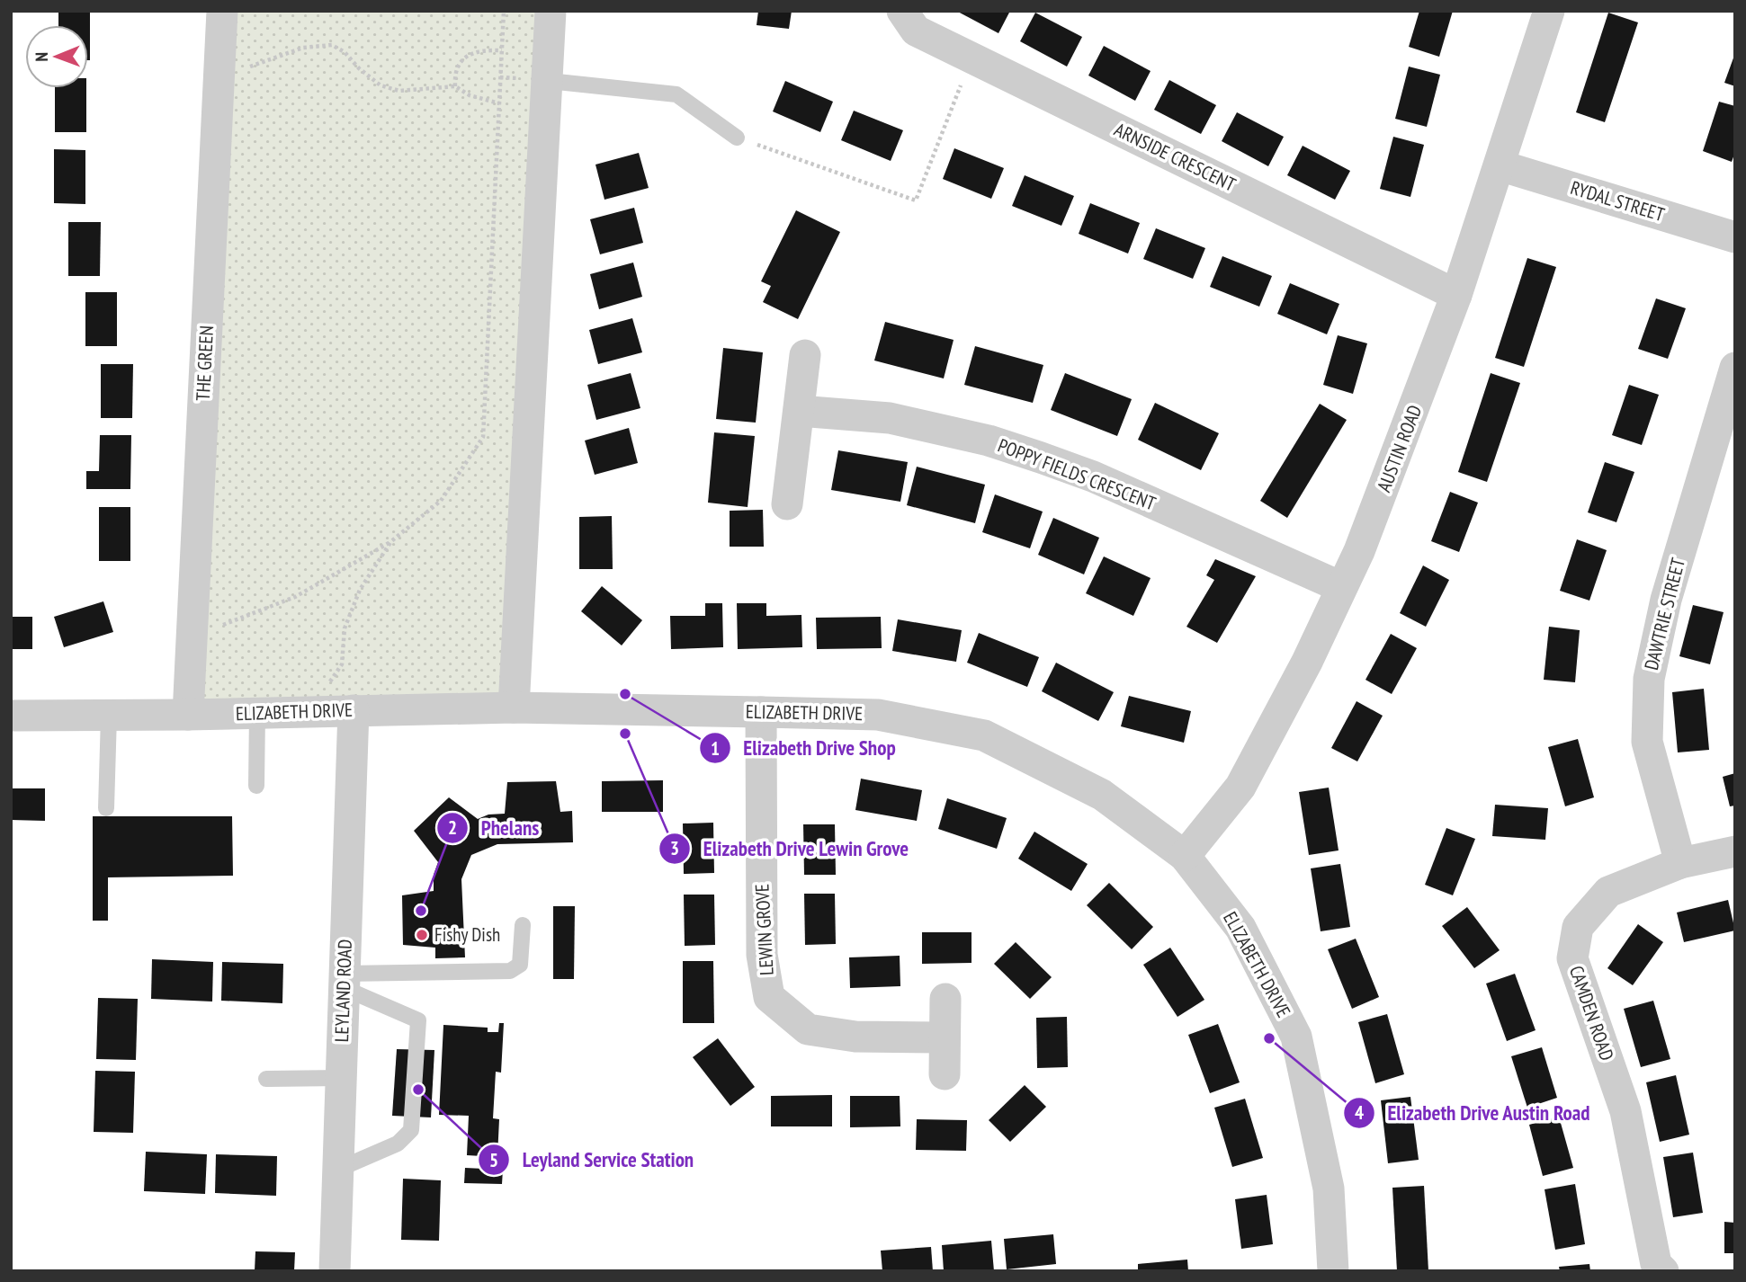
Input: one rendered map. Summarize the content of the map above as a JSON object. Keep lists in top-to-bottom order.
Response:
{
  "streets": {
    "street": [
      "ARNSIDE CRESCENT",
      "RYDAL STREET",
      "THE GREEN",
      "AUSTIN ROAD",
      "POPPY FIELDS CRESCENT",
      "DAWTRIE STREET",
      "ELIZABETH DRIVE",
      "LEWIN GROVE",
      "LEYLAND ROAD",
      "CAMDEN ROAD"
    ]
  },
  "crossings": [
    ["ARNSIDE CRESCENT", "AUSTIN ROAD"],
    ["RYDAL STREET", "AUSTIN ROAD"],
    ["THE GREEN", "ELIZABETH DRIVE"],
    ["AUSTIN ROAD", "POPPY FIELDS CRESCENT"],
    ["AUSTIN ROAD", "ELIZABETH DRIVE"],
    ["DAWTRIE STREET", "CAMDEN ROAD"],
    ["ELIZABETH DRIVE", "LEWIN GROVE"],
    ["ELIZABETH DRIVE", "LEYLAND ROAD"]
  ],
  "places": [
    "Elizabeth Drive Shop",
    "Elizabeth Drive Lewin Grove",
    "Phelans",
    "Fishy Dish",
    "Elizabeth Drive Austin Road",
    "Leyland Service Station"
  ],
  "north": "left"
}
